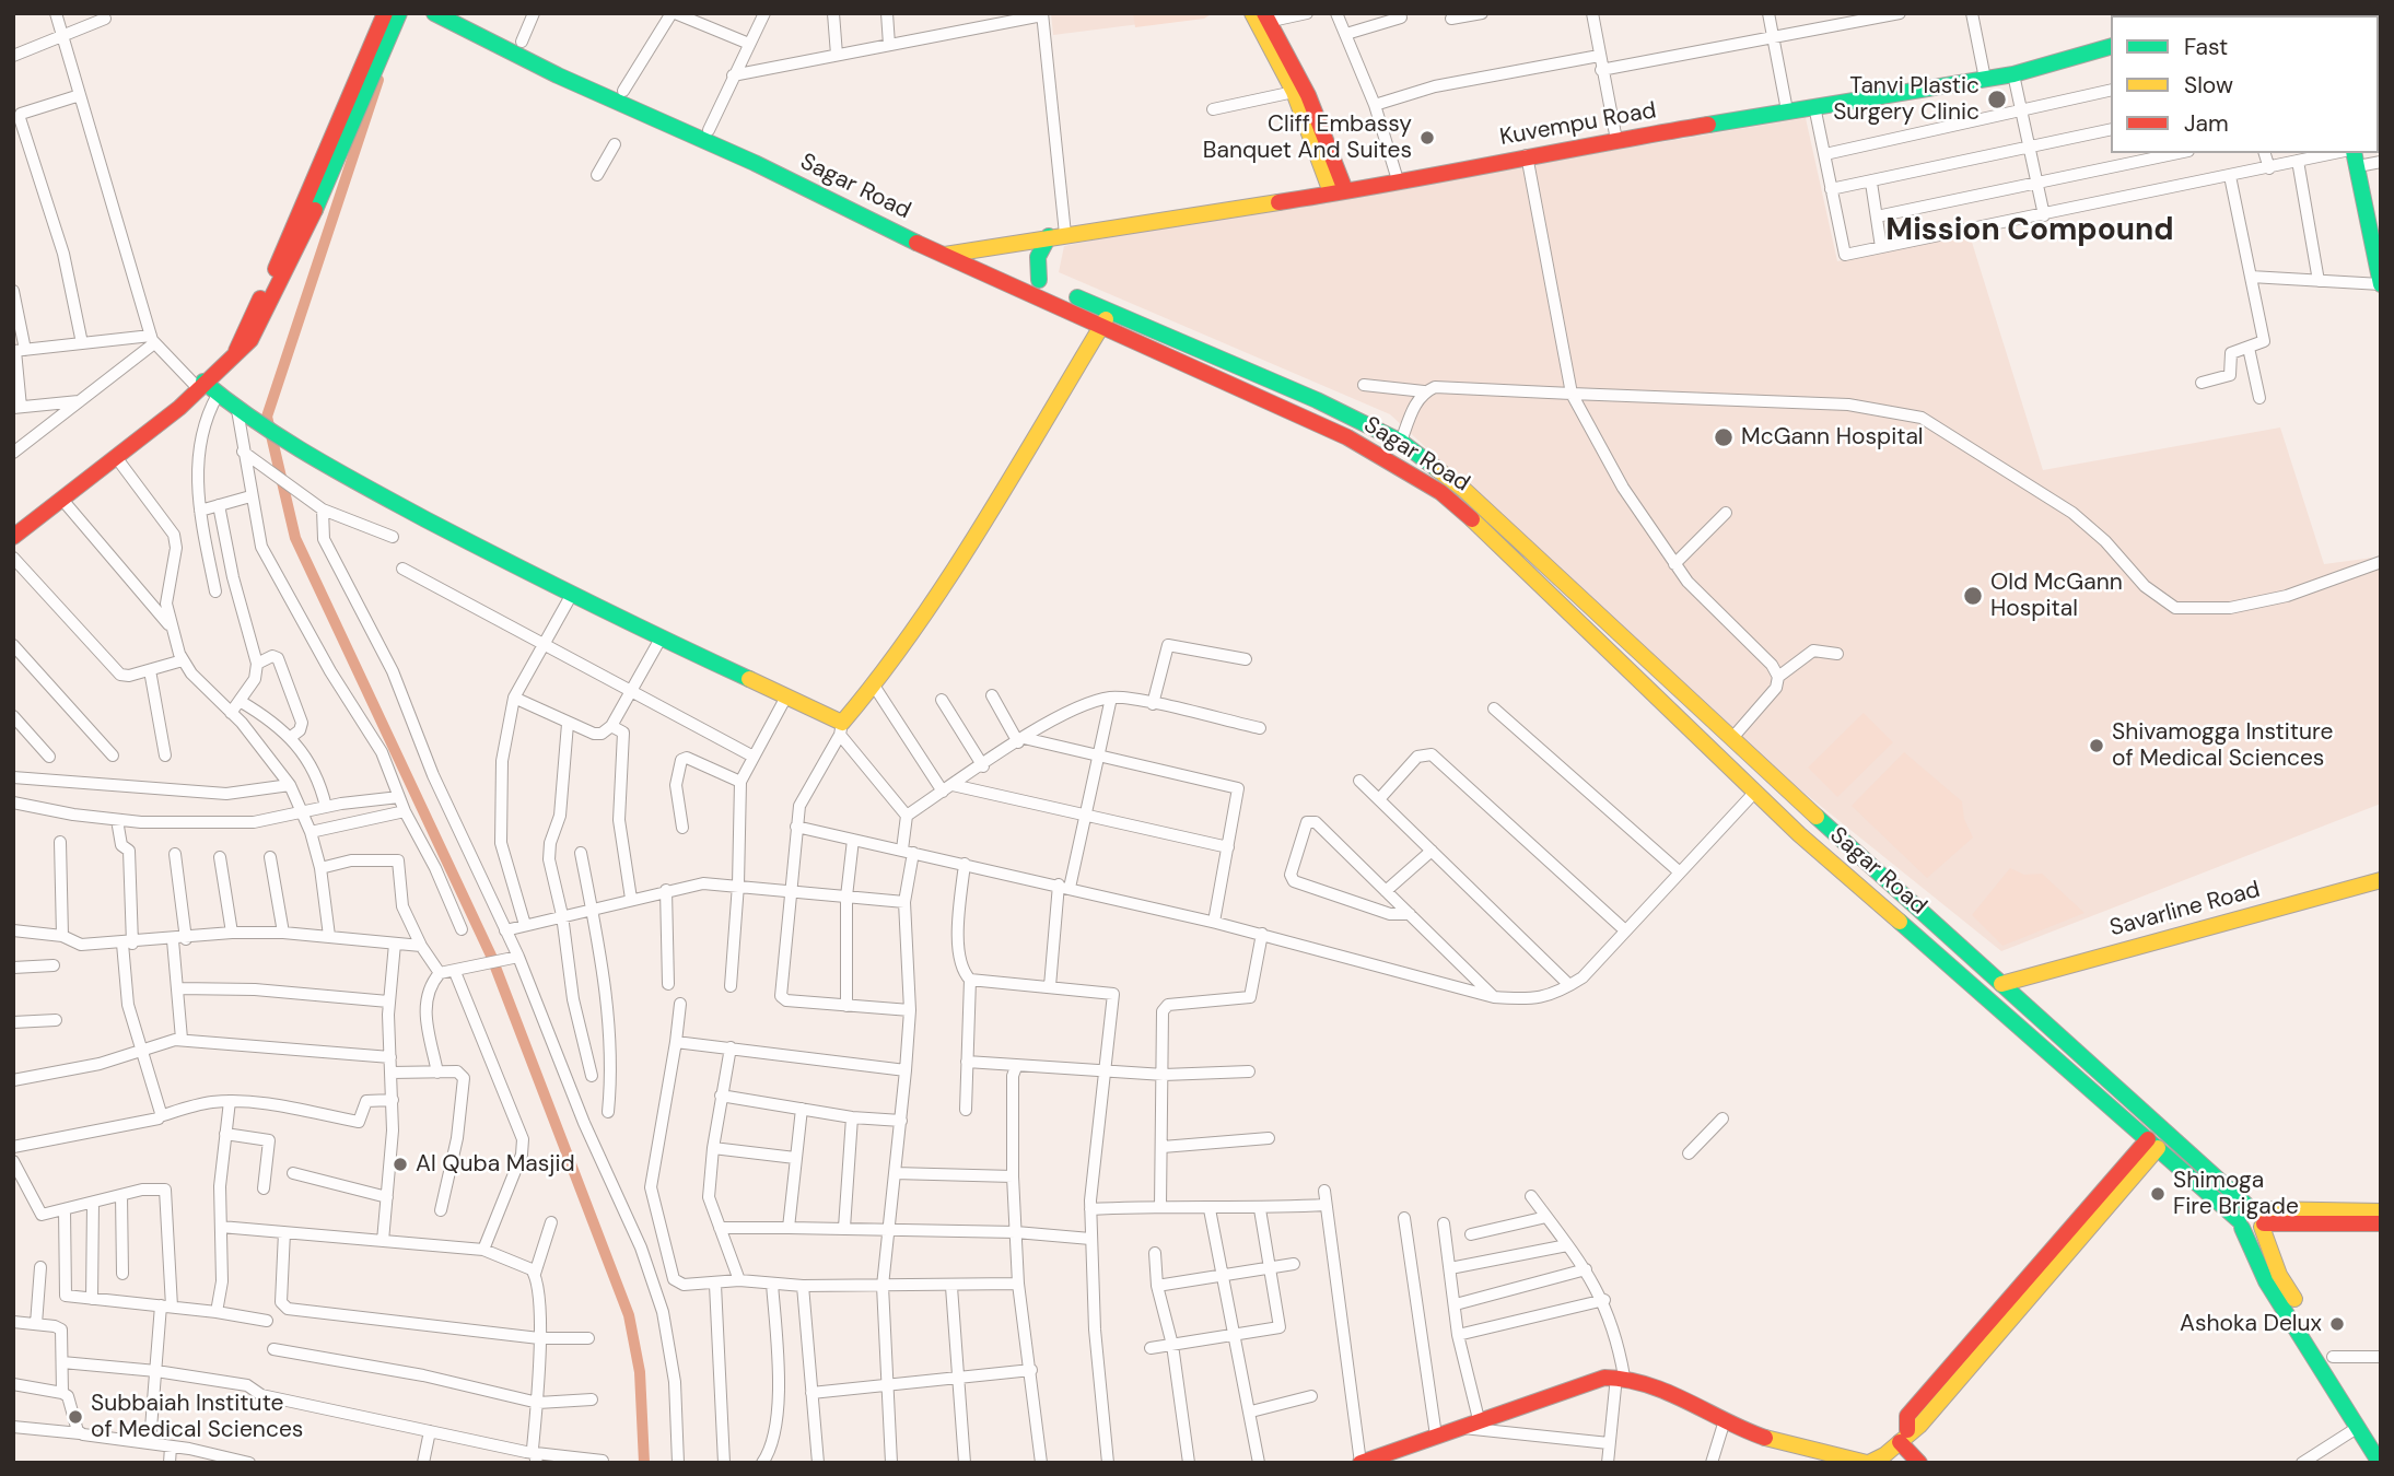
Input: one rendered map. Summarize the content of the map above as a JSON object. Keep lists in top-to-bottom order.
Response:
{
  "streets": {
    "main road": ["Kuvempu Road", "Sagar Road", "Savarline Road"]
  },
  "crossings": [
    ["Kuvempu Road", "Sagar Road"],
    ["Sagar Road", "Savarline Road"]
  ],
  "districts": ["Mission Compound"],
  "places": [
    "Tanvi Plastic Surgery Clinic",
    "Cliff Embassy Banquet And Suites",
    "McGann Hospital",
    "Old McGann Hospital",
    "Shivamogga Institure of Medical Sciences",
    "Al Quba Masjid",
    "Shimoga Fire Brigade",
    "Ashoka Delux",
    "Subbaiah Institute of Medical Sciences"
  ],
  "legend": ["Fast", "Slow", "Jam"]
}
